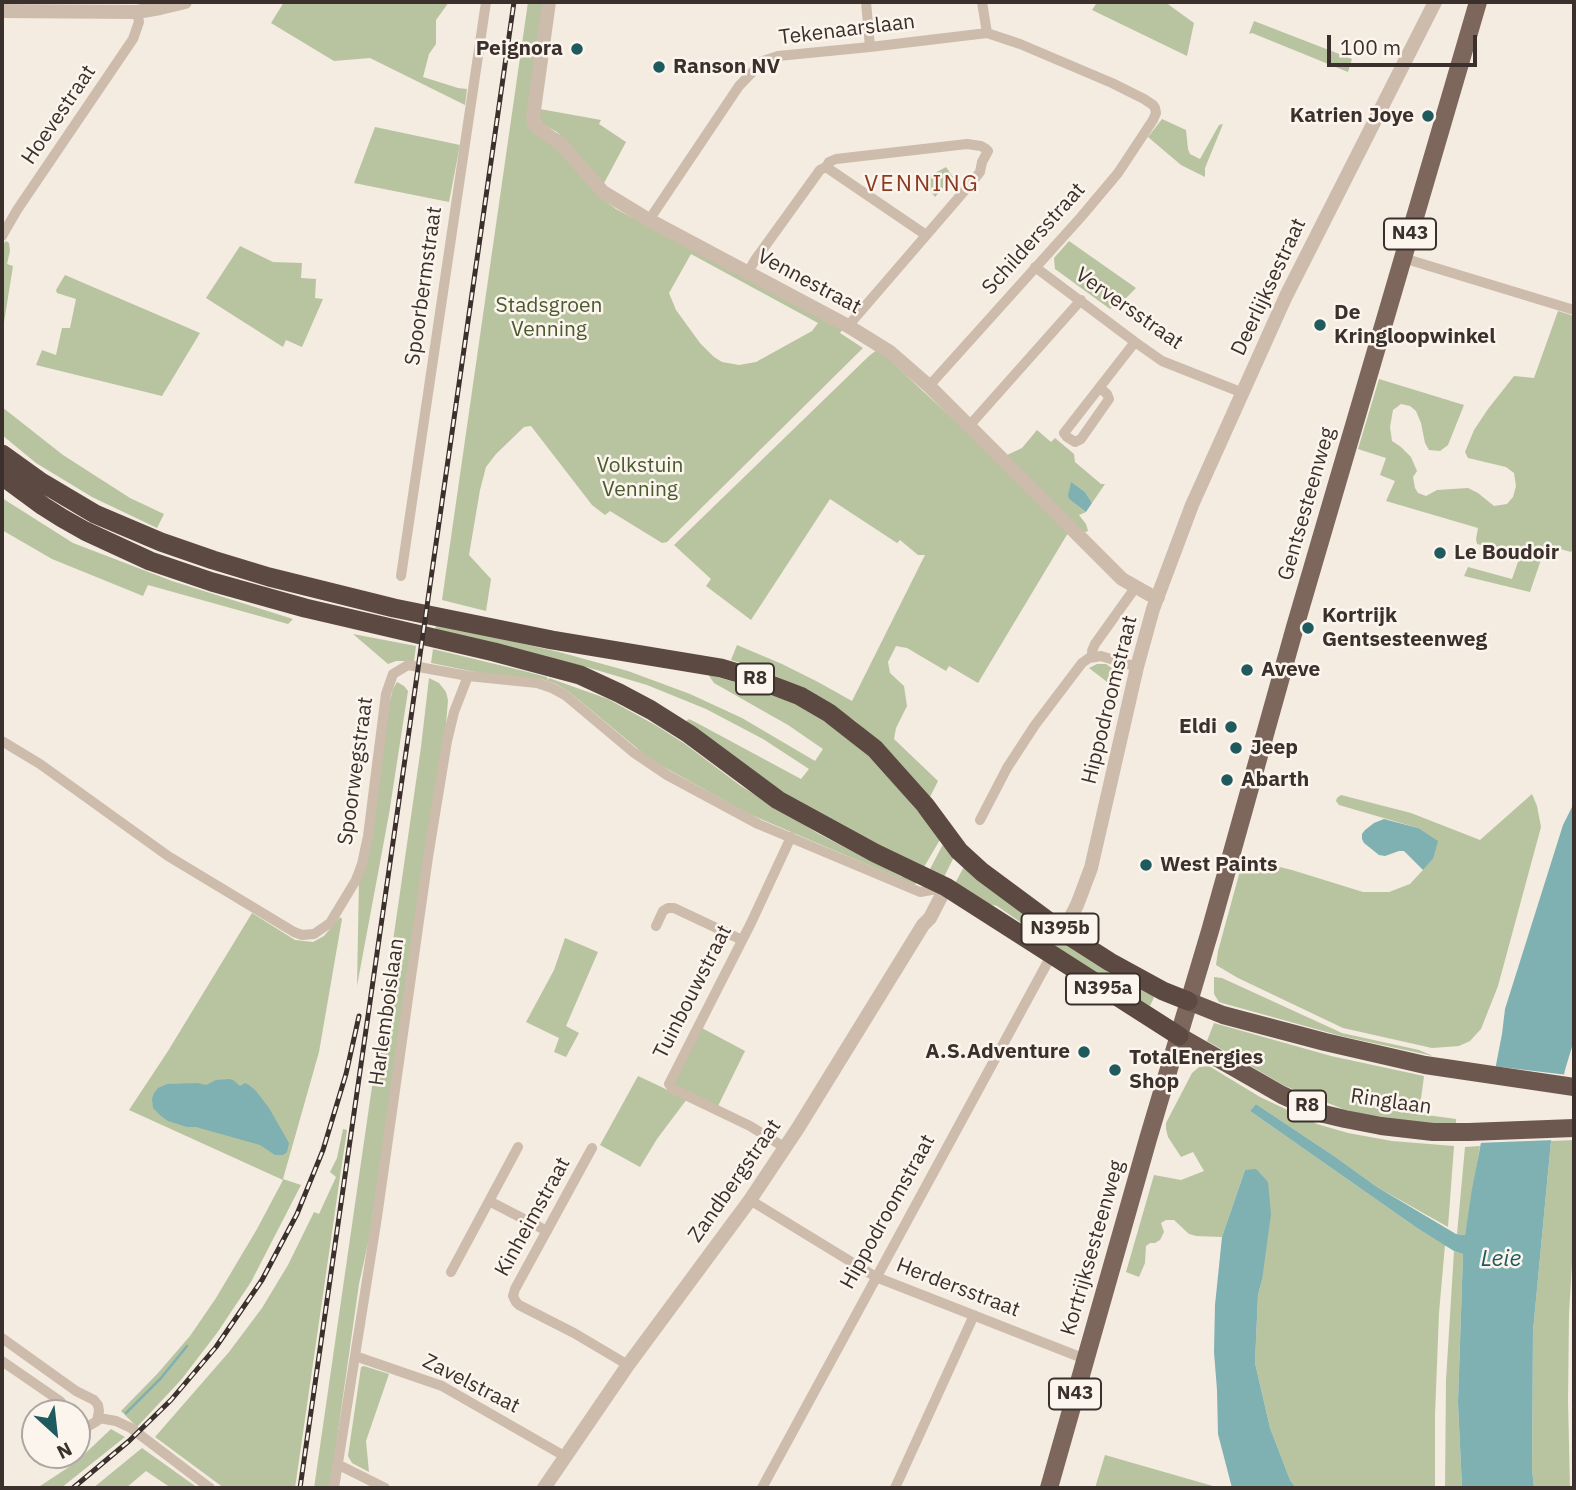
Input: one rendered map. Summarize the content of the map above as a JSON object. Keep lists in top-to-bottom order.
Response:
{
  "streets": {
    "highway": [
      "R8",
      "N395b",
      "N395a",
      "Ringlaan"
    ],
    "main road": ["N43", "Gentsesteenweg", "Kortrijksesteenweg"],
    "street": [
      "Tekenaarslaan",
      "Hoevestraat",
      "Schildersstraat",
      "Vennestraat",
      "Spoorbermstraat",
      "Deerlijksestraat",
      "Verversstraat",
      "Hippodroomstraat",
      "Spoorwegstraat",
      "Tuinbouwstraat",
      "Harlemboislaan",
      "Zandbergstraat",
      "Kinheimstraat",
      "Herdersstraat",
      "Zavelstraat"
    ]
  },
  "crossings": [
    ["Tekenaarslaan", "Schildersstraat"],
    ["Tekenaarslaan", "Vennestraat"],
    ["Schildersstraat", "Vennestraat"],
    ["Schildersstraat", "Verversstraat"],
    ["Deerlijksestraat", "Verversstraat"],
    ["Deerlijksestraat", "Hippodroomstraat"],
    ["Gentsesteenweg", "N395b"],
    ["Gentsesteenweg", "N395a"],
    ["Gentsesteenweg", "Ringlaan"],
    ["Gentsesteenweg", "Kortrijksesteenweg"],
    ["R8", "N395b"],
    ["Hippodroomstraat", "N395b"],
    ["Hippodroomstraat", "N395a"],
    ["Hippodroomstraat", "Herdersstraat"],
    ["Spoorwegstraat", "N395a"],
    ["Spoorwegstraat", "Tuinbouwstraat"],
    ["Spoorwegstraat", "Harlemboislaan"],
    ["Spoorwegstraat", "Zandbergstraat"],
    ["N395b", "Ringlaan"],
    ["N395a", "Ringlaan"],
    ["N395a", "Zandbergstraat"],
    ["N395a", "Kortrijksesteenweg"],
    ["Tuinbouwstraat", "Zandbergstraat"],
    ["Harlemboislaan", "Zavelstraat"],
    ["Ringlaan", "Kortrijksesteenweg"],
    ["Zandbergstraat", "Kinheimstraat"],
    ["Zandbergstraat", "Herdersstraat"],
    ["Zandbergstraat", "Zavelstraat"],
    ["Kortrijksesteenweg", "Herdersstraat"]
  ],
  "districts": ["VENNING"],
  "water": ["Leie"],
  "parks": ["Stadsgroen Venning", "Volkstuin Venning"],
  "places": [
    "Peignora",
    "Ranson NV",
    "Katrien Joye",
    "De Kringloopwinkel",
    "Le Boudoir",
    "Kortrijk Gentsesteenweg",
    "Aveve",
    "Eldi",
    "Jeep",
    "Abarth",
    "West Paints",
    "A.S.Adventure",
    "TotalEnergies Shop"
  ],
  "scale_bar": "100 m",
  "north": "bottom right"
}
